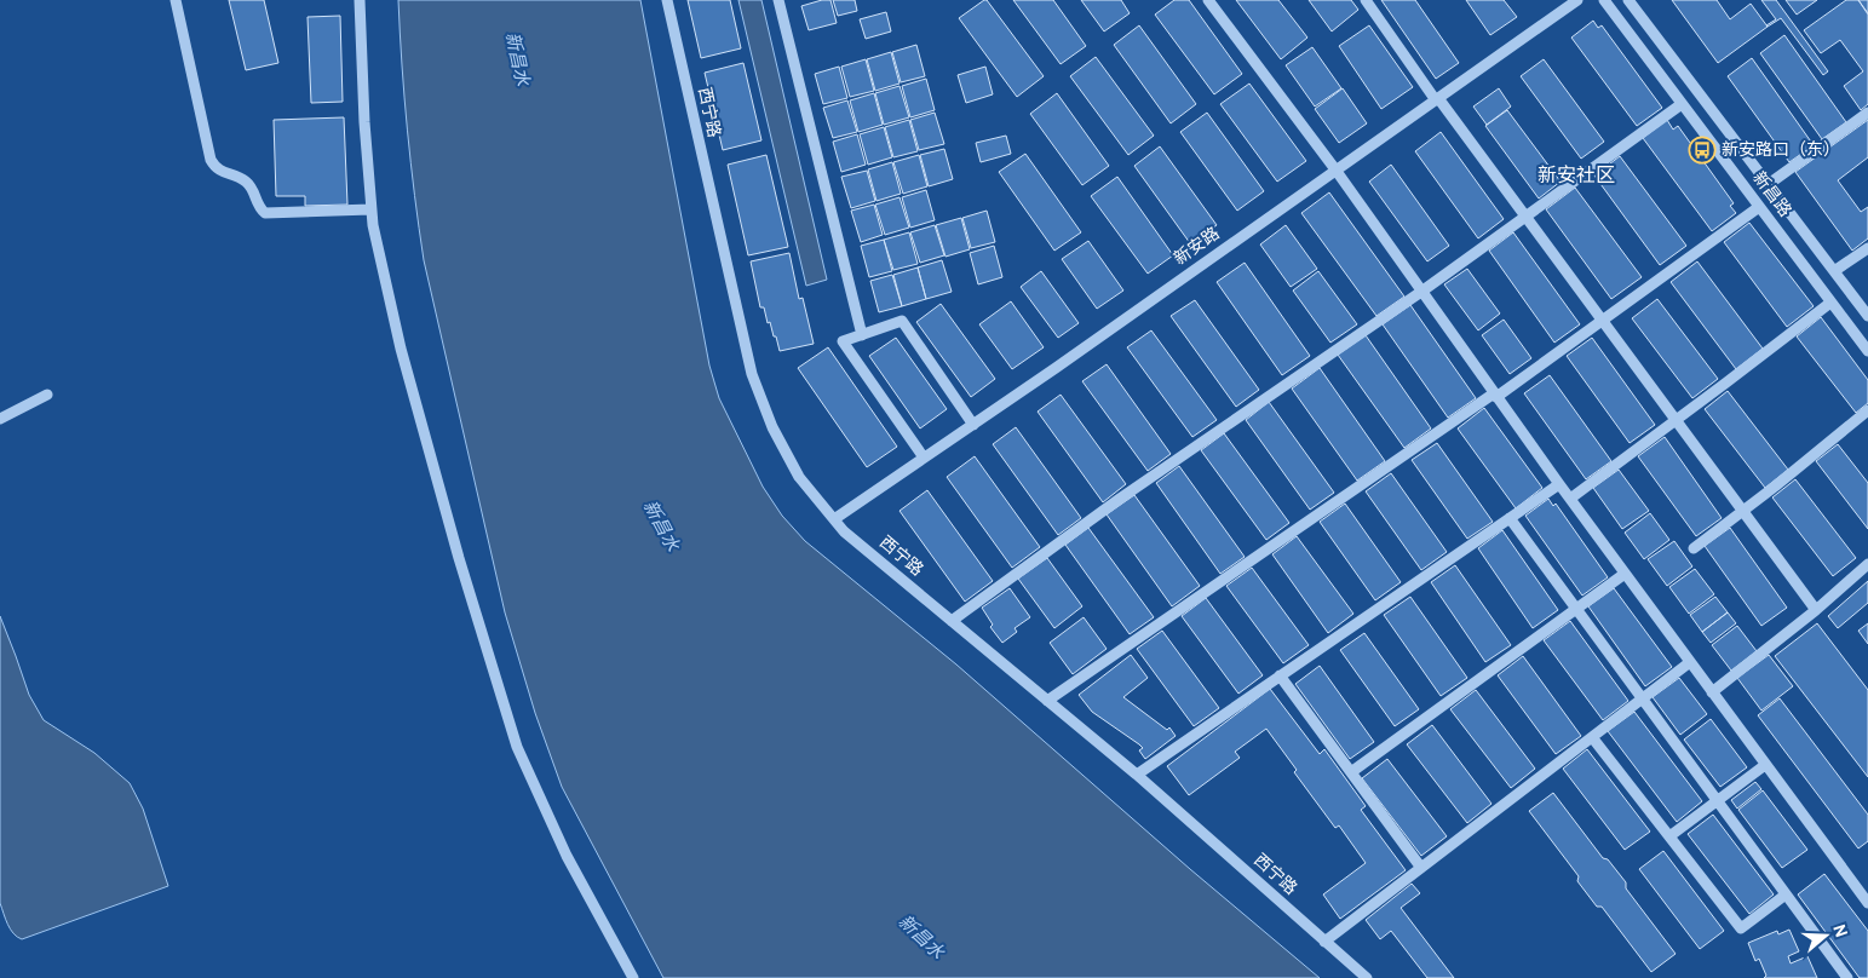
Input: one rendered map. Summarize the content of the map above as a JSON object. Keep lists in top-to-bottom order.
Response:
{
  "streets": {
    "street": ["西宁路", "新昌路", "新安路"]
  },
  "crossings": [
    ["西宁路", "新安路"]
  ],
  "districts": ["新安社区"],
  "water": ["新昌水"],
  "places": {
    "bus stop": ["新安路口（东）"]
  },
  "north": "right"
}
